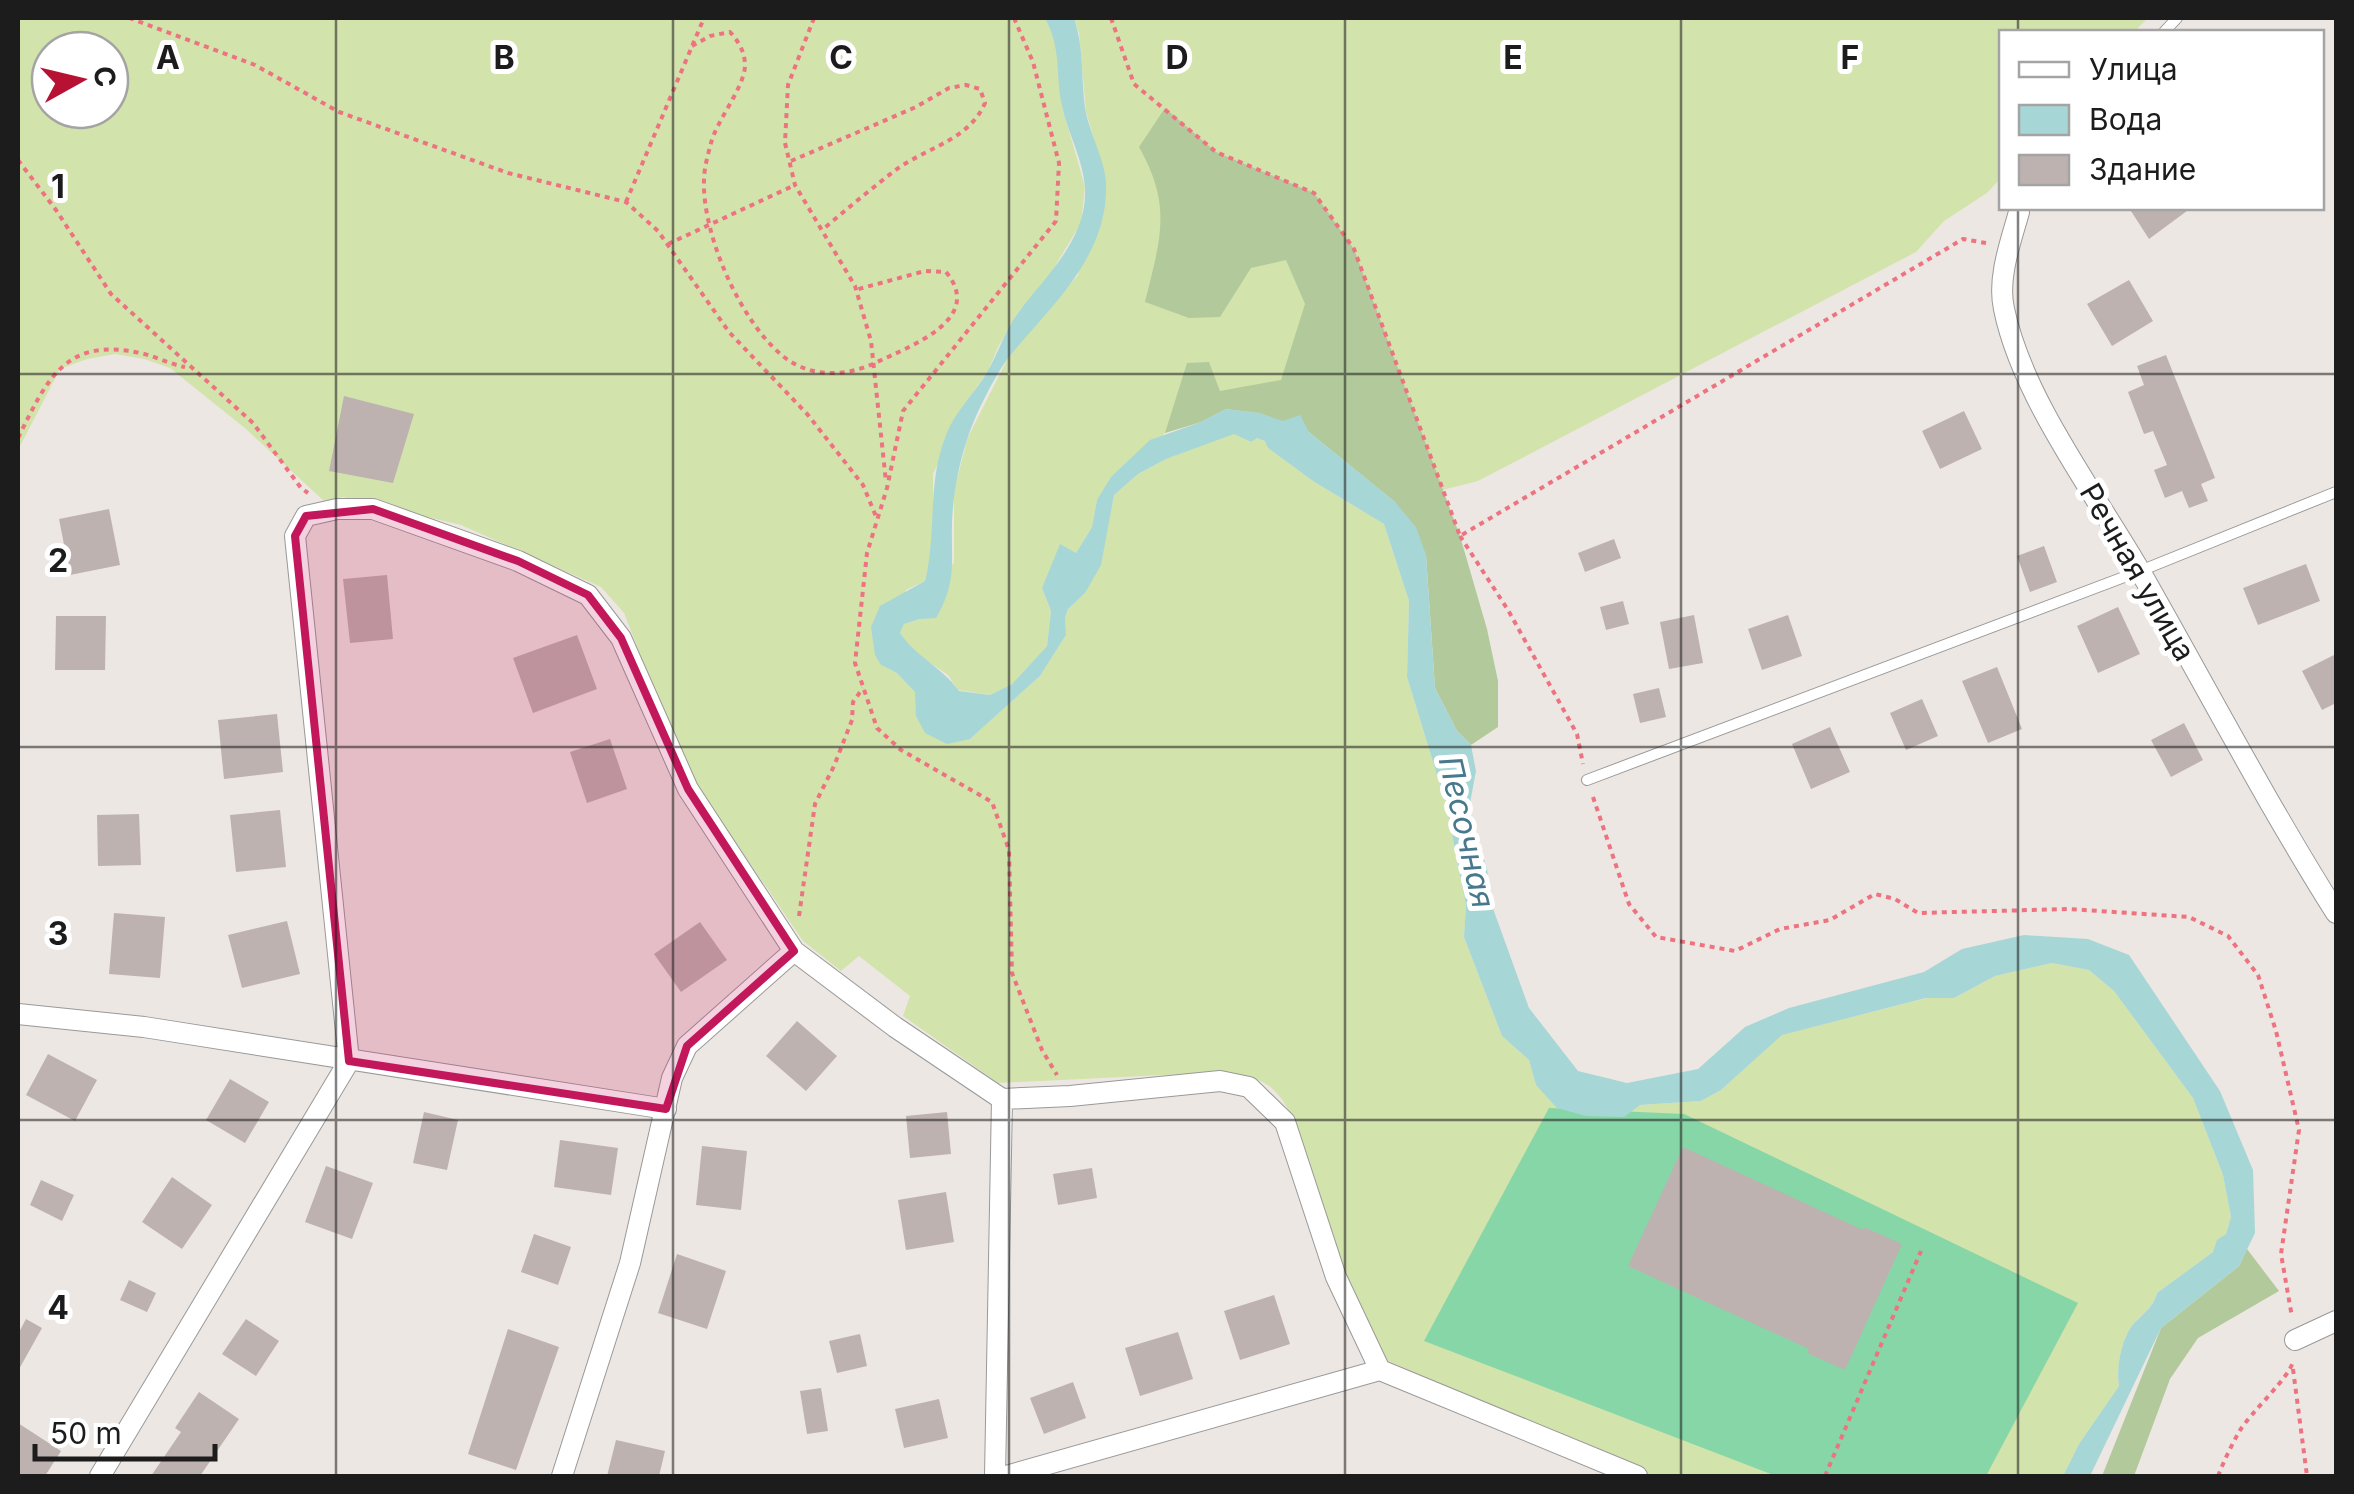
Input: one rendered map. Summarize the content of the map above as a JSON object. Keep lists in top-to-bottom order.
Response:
{
  "streets": {
    "street": ["Речная улица"]
  },
  "water": ["Песочная"],
  "legend": ["Улица", "Вода", "Здание"],
  "scale_bar": "50 m",
  "north": "right",
  "grid": {
    "columns": [
      "A",
      "B",
      "C",
      "D",
      "E",
      "F"
    ],
    "rows": [
      "1",
      "2",
      "3",
      "4"
    ]
  }
}
